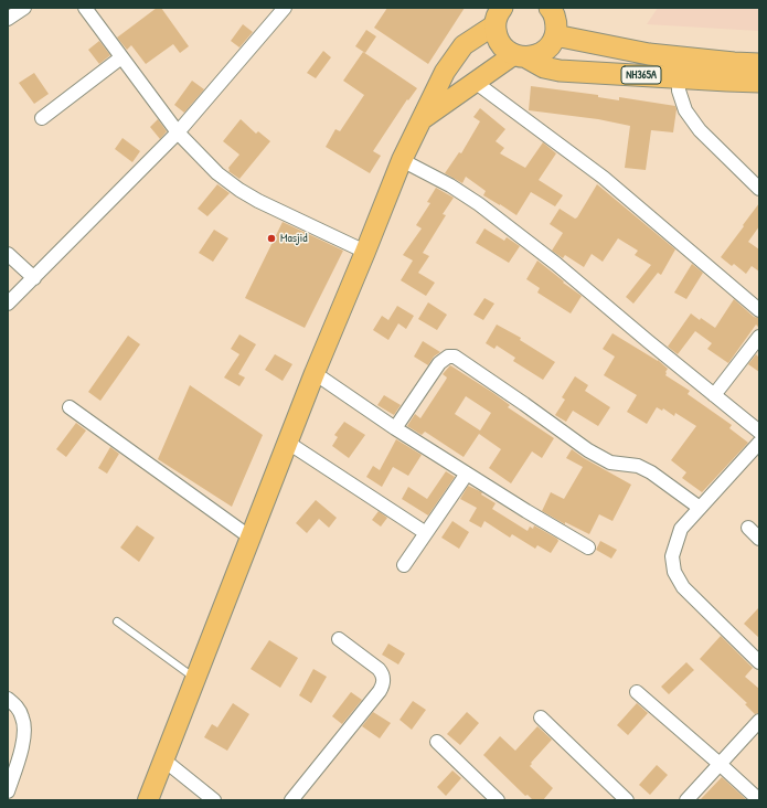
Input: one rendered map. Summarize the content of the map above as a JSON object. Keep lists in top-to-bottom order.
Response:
{
  "streets": {
    "highway": ["NH365A"]
  },
  "places": ["Masjid"]
}
